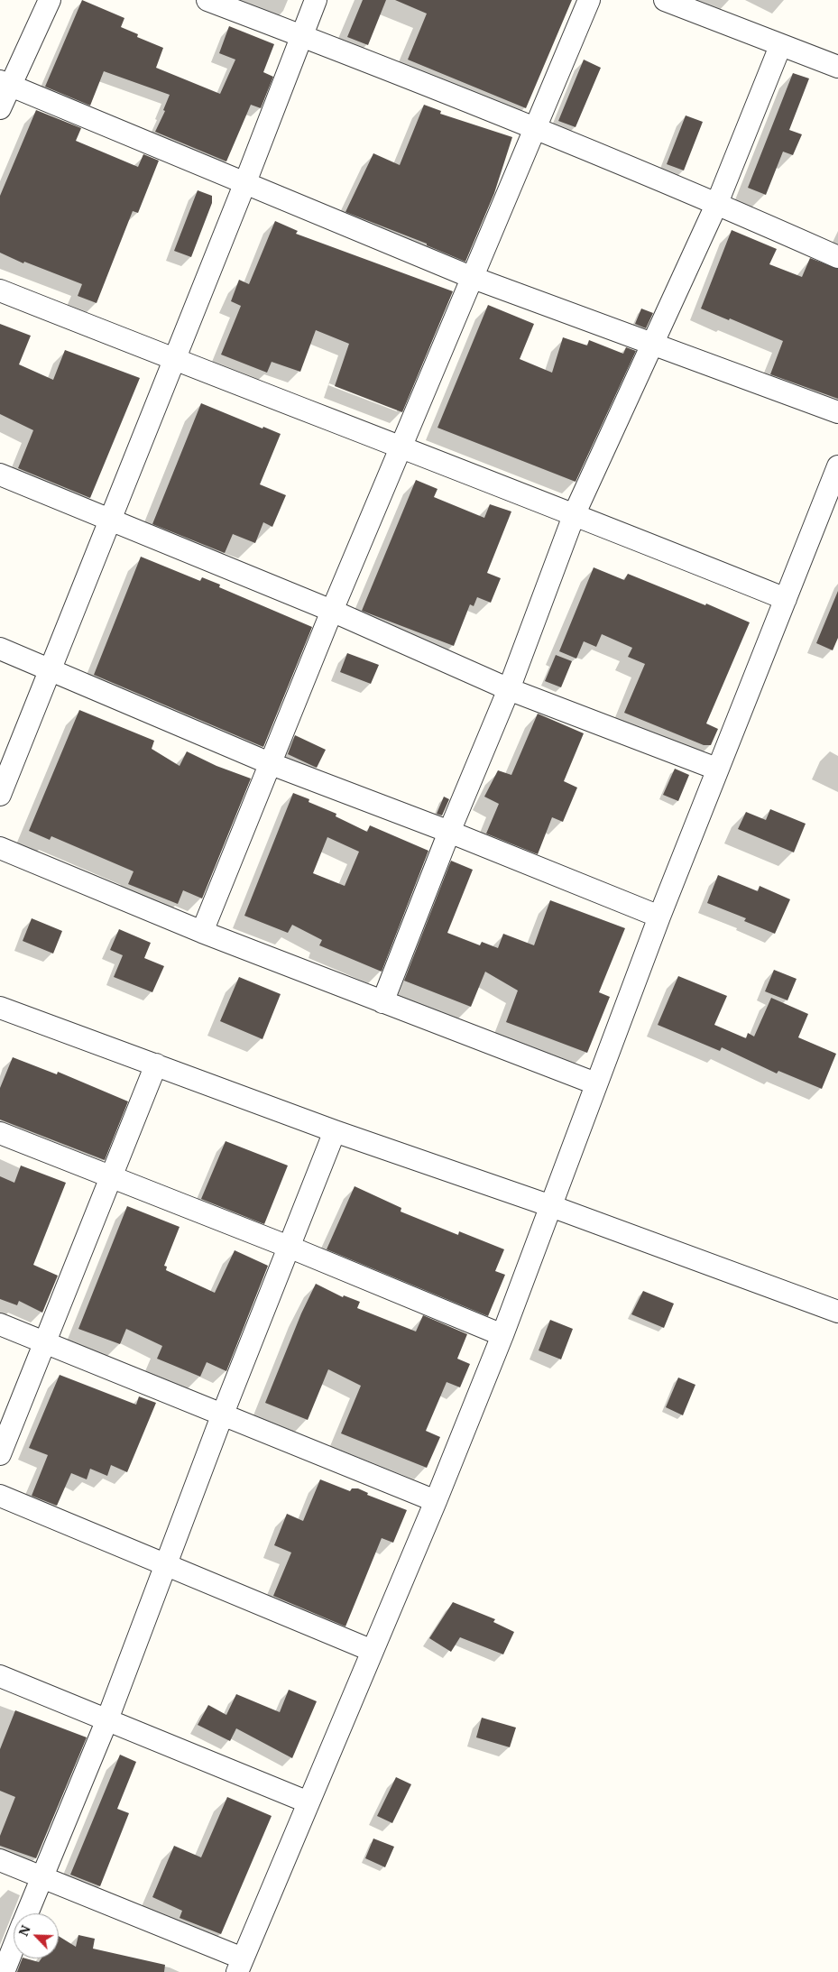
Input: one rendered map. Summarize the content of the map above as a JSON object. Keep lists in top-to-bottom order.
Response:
{
  "north": "top left"
}
